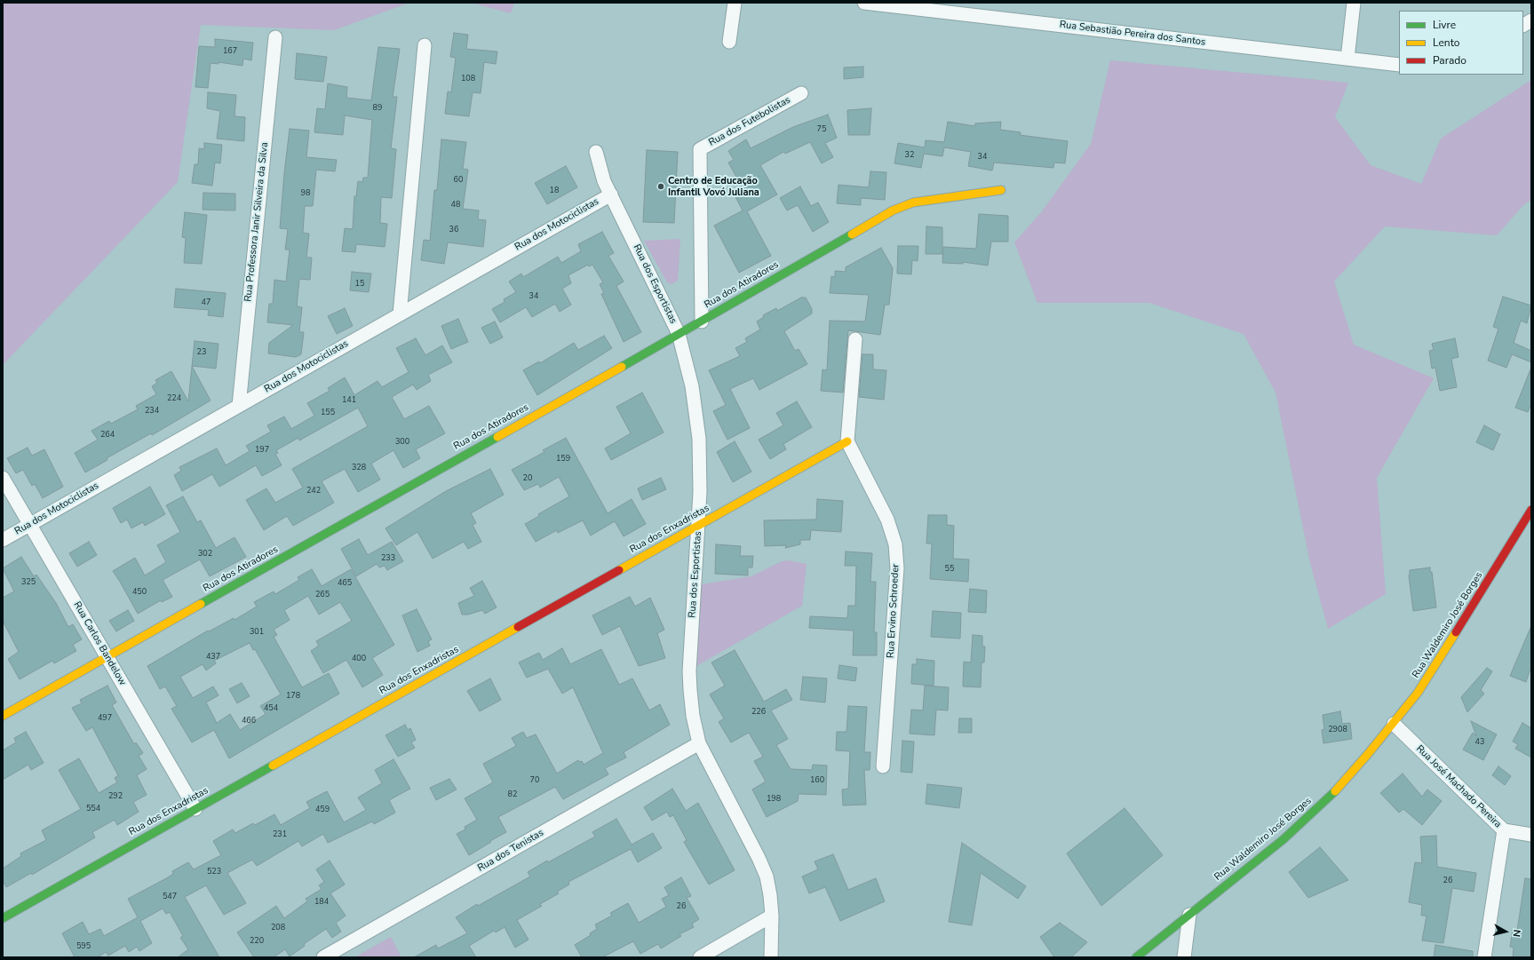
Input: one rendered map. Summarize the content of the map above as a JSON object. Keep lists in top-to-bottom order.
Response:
{
  "streets": {
    "street": [
      "Rua Sebastião Pereira dos Santos",
      "Rua dos Futebolistas",
      "Rua Professora Janir Silveira da Silva",
      "Rua dos Motociclistas",
      "Rua dos Esportistas",
      "Rua dos Atiradores",
      "Rua dos Enxadristas",
      "Rua Ervino Schroeder",
      "Rua Waldemiro José Borges",
      "Rua Carlos Bandelow",
      "Rua José Machado Pereira",
      "Rua dos Tenistas"
    ]
  },
  "crossings": [
    ["Rua dos Futebolistas", "Rua dos Atiradores"],
    ["Rua Professora Janir Silveira da Silva", "Rua dos Motociclistas"],
    ["Rua dos Motociclistas", "Rua dos Esportistas"],
    ["Rua dos Motociclistas", "Rua Carlos Bandelow"],
    ["Rua dos Esportistas", "Rua dos Atiradores"],
    ["Rua dos Esportistas", "Rua dos Enxadristas"],
    ["Rua dos Esportistas", "Rua dos Tenistas"],
    ["Rua dos Atiradores", "Rua Carlos Bandelow"],
    ["Rua dos Enxadristas", "Rua Ervino Schroeder"],
    ["Rua dos Enxadristas", "Rua Carlos Bandelow"],
    ["Rua Waldemiro José Borges", "Rua José Machado Pereira"]
  ],
  "places": ["Centro de Educação Infantil Vovó Juliana"],
  "house_numbers": [
    "167",
    "108",
    "89",
    "75",
    "32",
    "34",
    "60",
    "18",
    "98",
    "48",
    "36",
    "15",
    "34",
    "47",
    "23",
    "224",
    "141",
    "234",
    "155",
    "264",
    "300",
    "197",
    "159",
    "328",
    "20",
    "242",
    "302",
    "233",
    "55",
    "325",
    "465",
    "450",
    "265",
    "301",
    "437",
    "400",
    "178",
    "454",
    "226",
    "497",
    "466",
    "2908",
    "43",
    "70",
    "160",
    "82",
    "292",
    "198",
    "554",
    "459",
    "231",
    "523",
    "26",
    "547",
    "184",
    "26",
    "208",
    "220",
    "595"
  ],
  "legend": ["Livre", "Lento", "Parado"],
  "north": "right"
}
